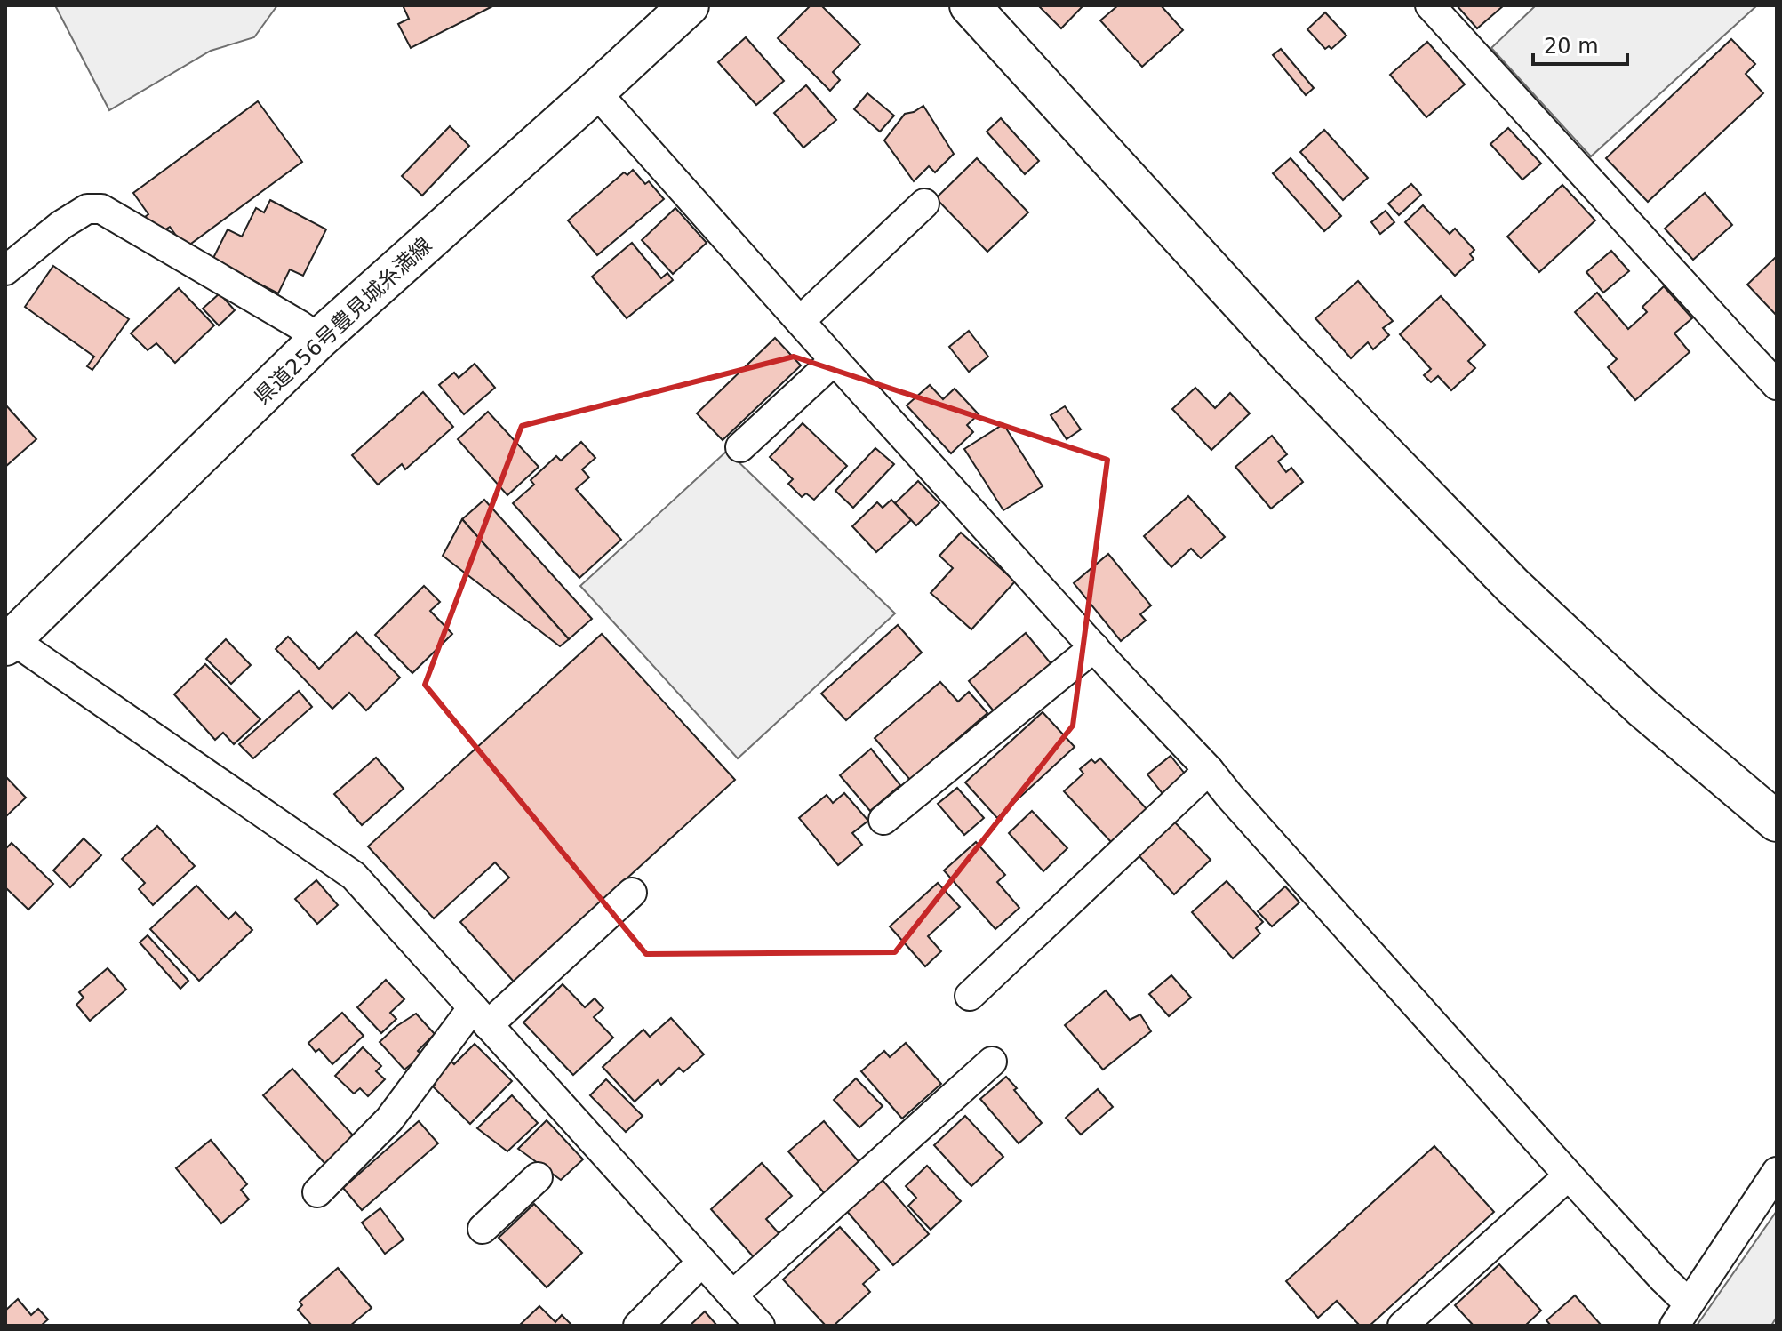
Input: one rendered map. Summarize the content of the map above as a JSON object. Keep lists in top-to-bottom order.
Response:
{
  "streets": {
    "street": ["県道256号豊見城糸満線"]
  },
  "scale_bar": "20 m"
}
